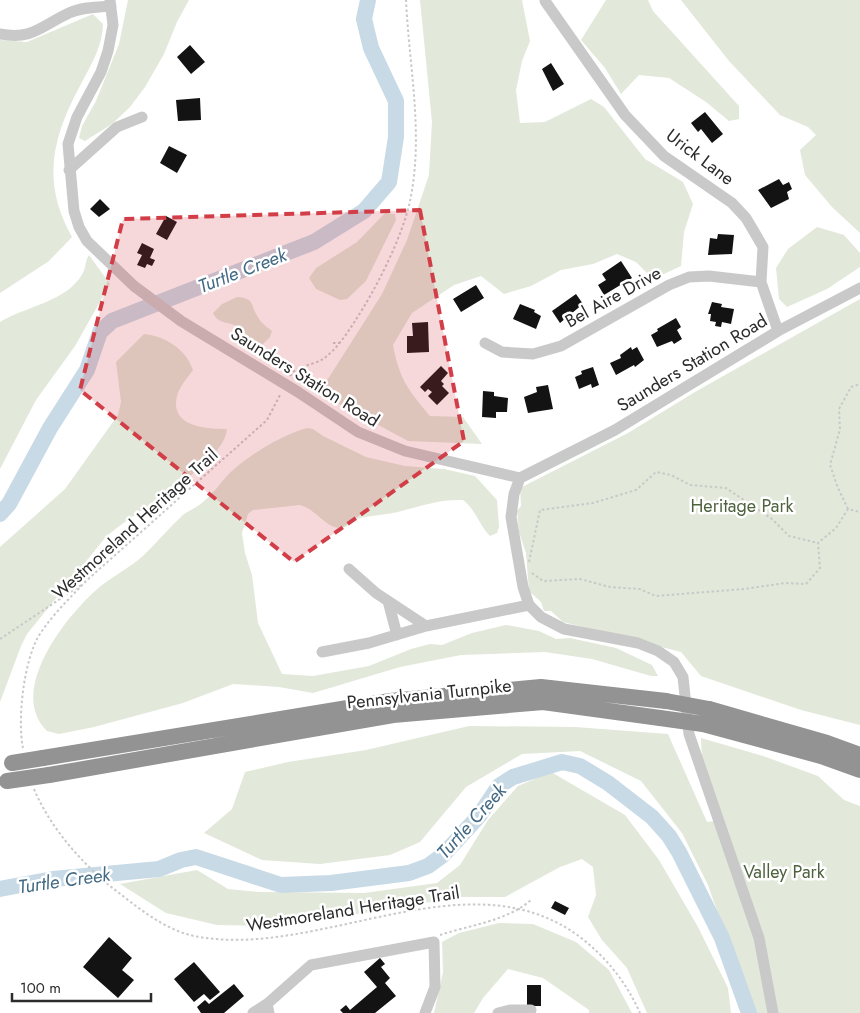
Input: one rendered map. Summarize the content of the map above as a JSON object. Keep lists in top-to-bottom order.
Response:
{
  "streets": {
    "highway": ["Pennsylvania Turnpike"],
    "street": ["Urick Lane", "Bel Aire Drive", "Saunders Station Road"],
    "path": ["Westmoreland Heritage Trail"]
  },
  "crossings": [
    ["Urick Lane", "Bel Aire Drive"],
    ["Urick Lane", "Saunders Station Road"],
    ["Westmoreland Heritage Trail", "Pennsylvania Turnpike"]
  ],
  "water": ["Turtle Creek"],
  "parks": ["Heritage Park", "Valley Park"],
  "scale_bar": "100 m"
}
